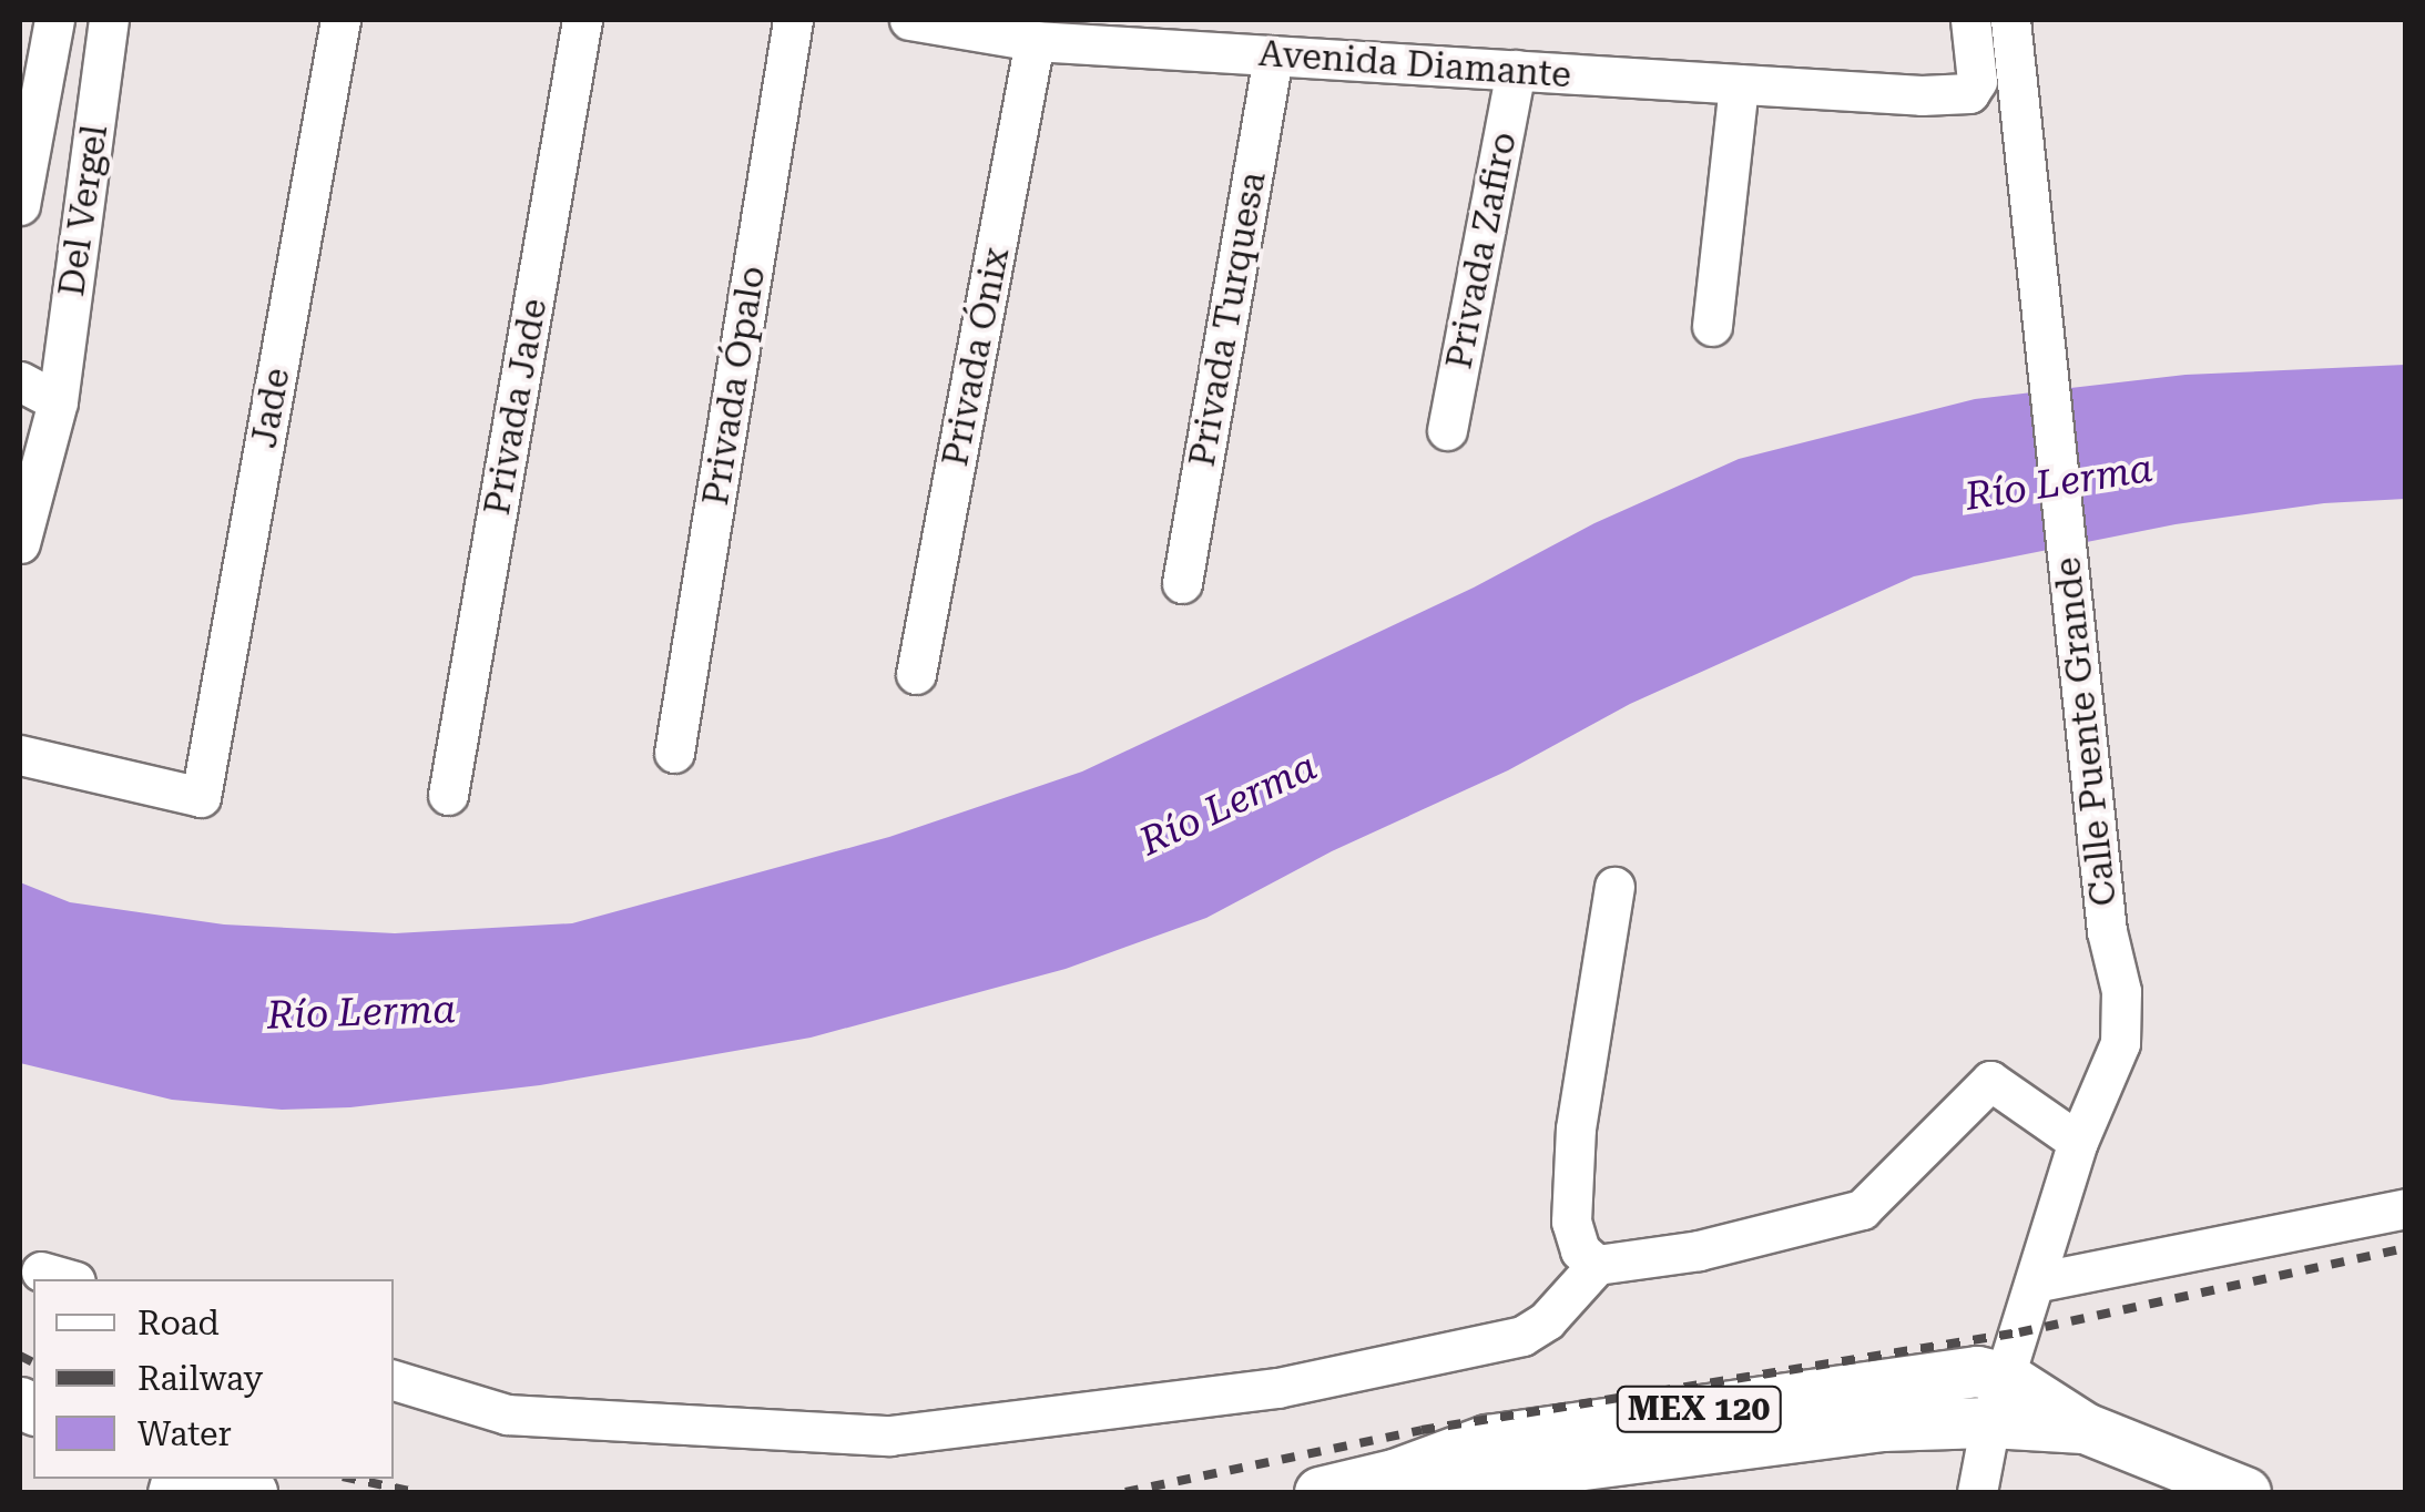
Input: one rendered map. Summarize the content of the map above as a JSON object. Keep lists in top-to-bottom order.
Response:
{
  "streets": {
    "main road": ["MEX 120"],
    "street": [
      "Avenida Diamante",
      "Del Vergel",
      "Privada Zafiro",
      "Privada Turquesa",
      "Privada Ónix",
      "Privada Ópalo",
      "Privada Jade",
      "Jade",
      "Calle Puente Grande"
    ]
  },
  "crossings": [
    ["Avenida Diamante", "Privada Zafiro"],
    ["Avenida Diamante", "Privada Turquesa"],
    ["Avenida Diamante", "Privada Ónix"],
    ["Calle Puente Grande", "MEX 120"]
  ],
  "water": ["Río Lerma"],
  "legend": ["Road", "Railway", "Water"]
}
